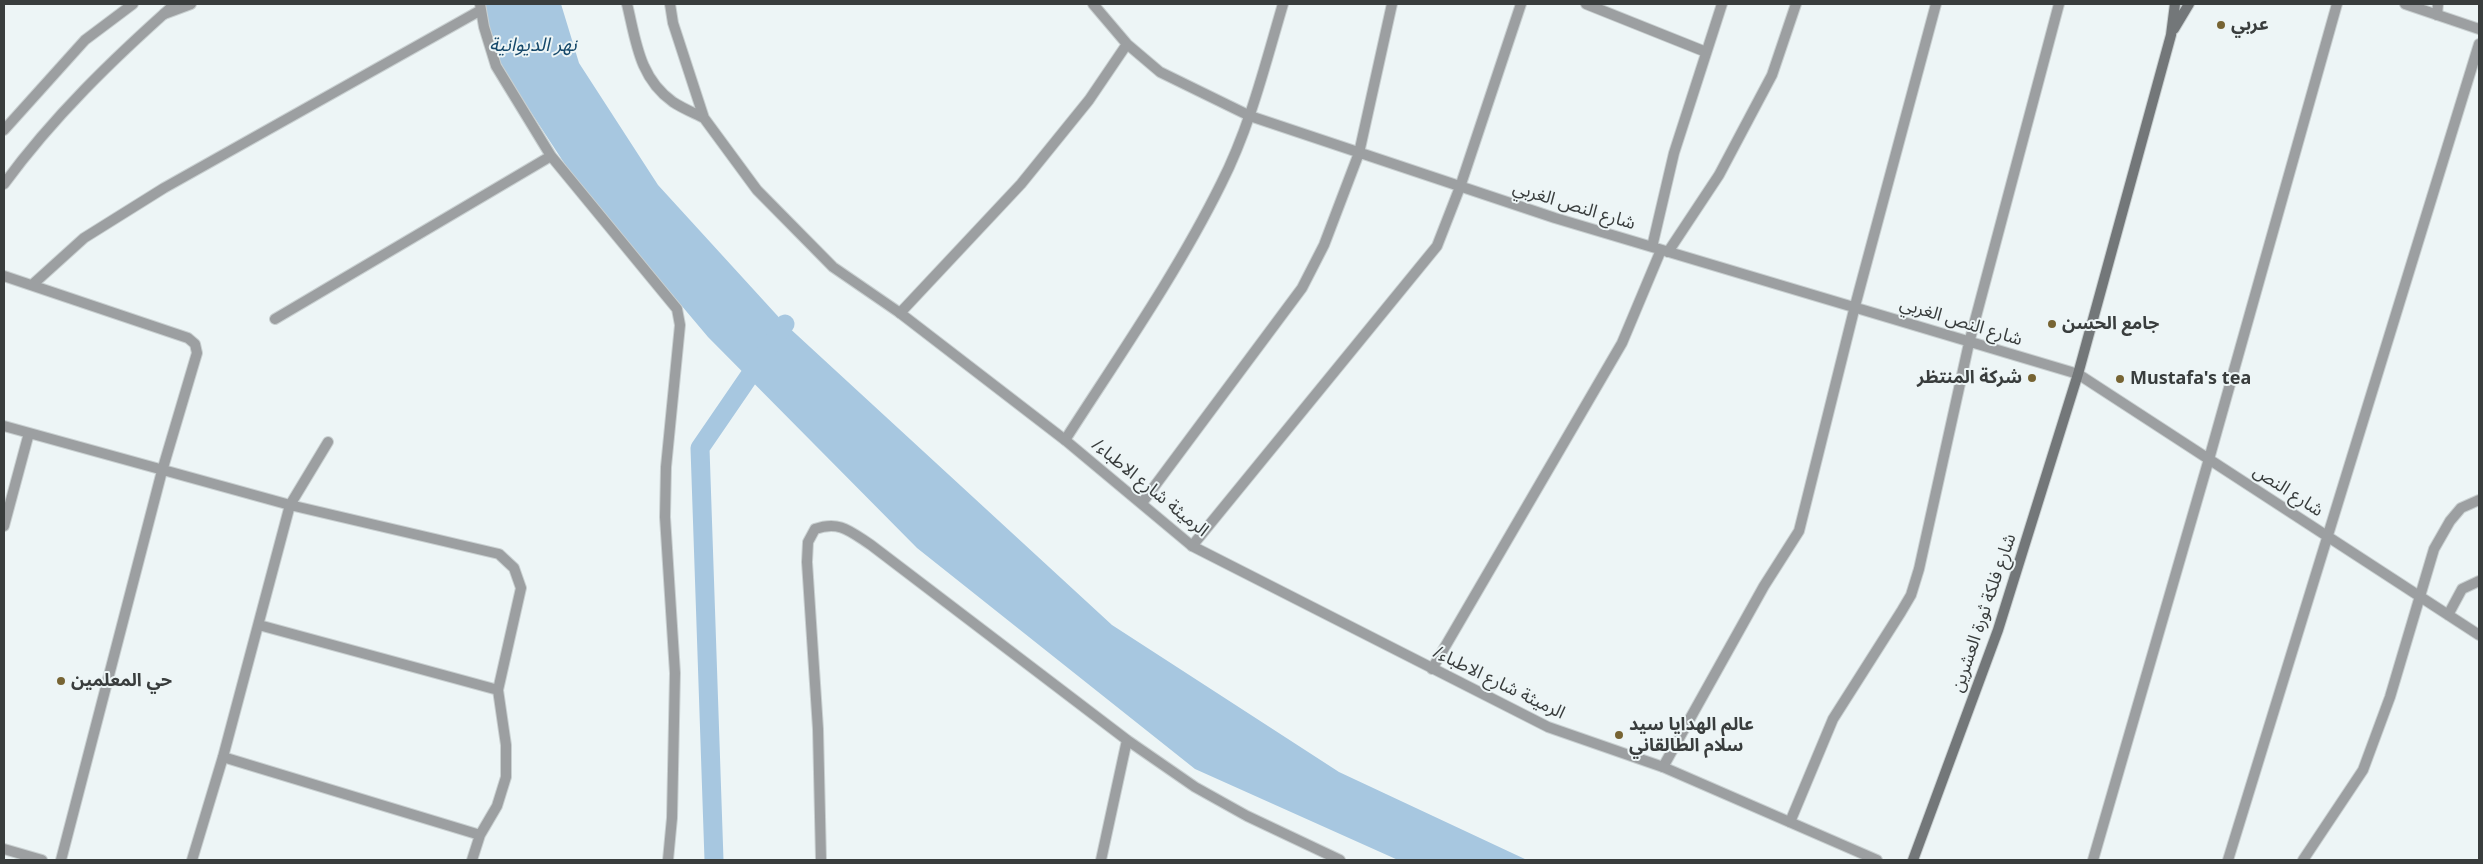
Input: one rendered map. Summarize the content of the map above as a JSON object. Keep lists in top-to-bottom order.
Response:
{
  "streets": {
    "main road": ["شارع فلكة ثورة العشرين"],
    "street": ["شارع النص الغربي", "/الرميثة شارع الاطباء", "شارع النص"]
  },
  "crossings": [
    ["شارع النص الغربي", "شارع النص"],
    ["شارع النص الغربي", "شارع فلكة ثورة العشرين"],
    ["شارع النص", "شارع فلكة ثورة العشرين"]
  ],
  "water": ["نهر الديوانية"],
  "places": [
    "عربي",
    "جامع الحسن",
    "شركة المنتظر",
    "Mustafa's tea",
    "حي المعلمين",
    "عالم الهدايا سيد سلام الطالقاني"
  ]
}
